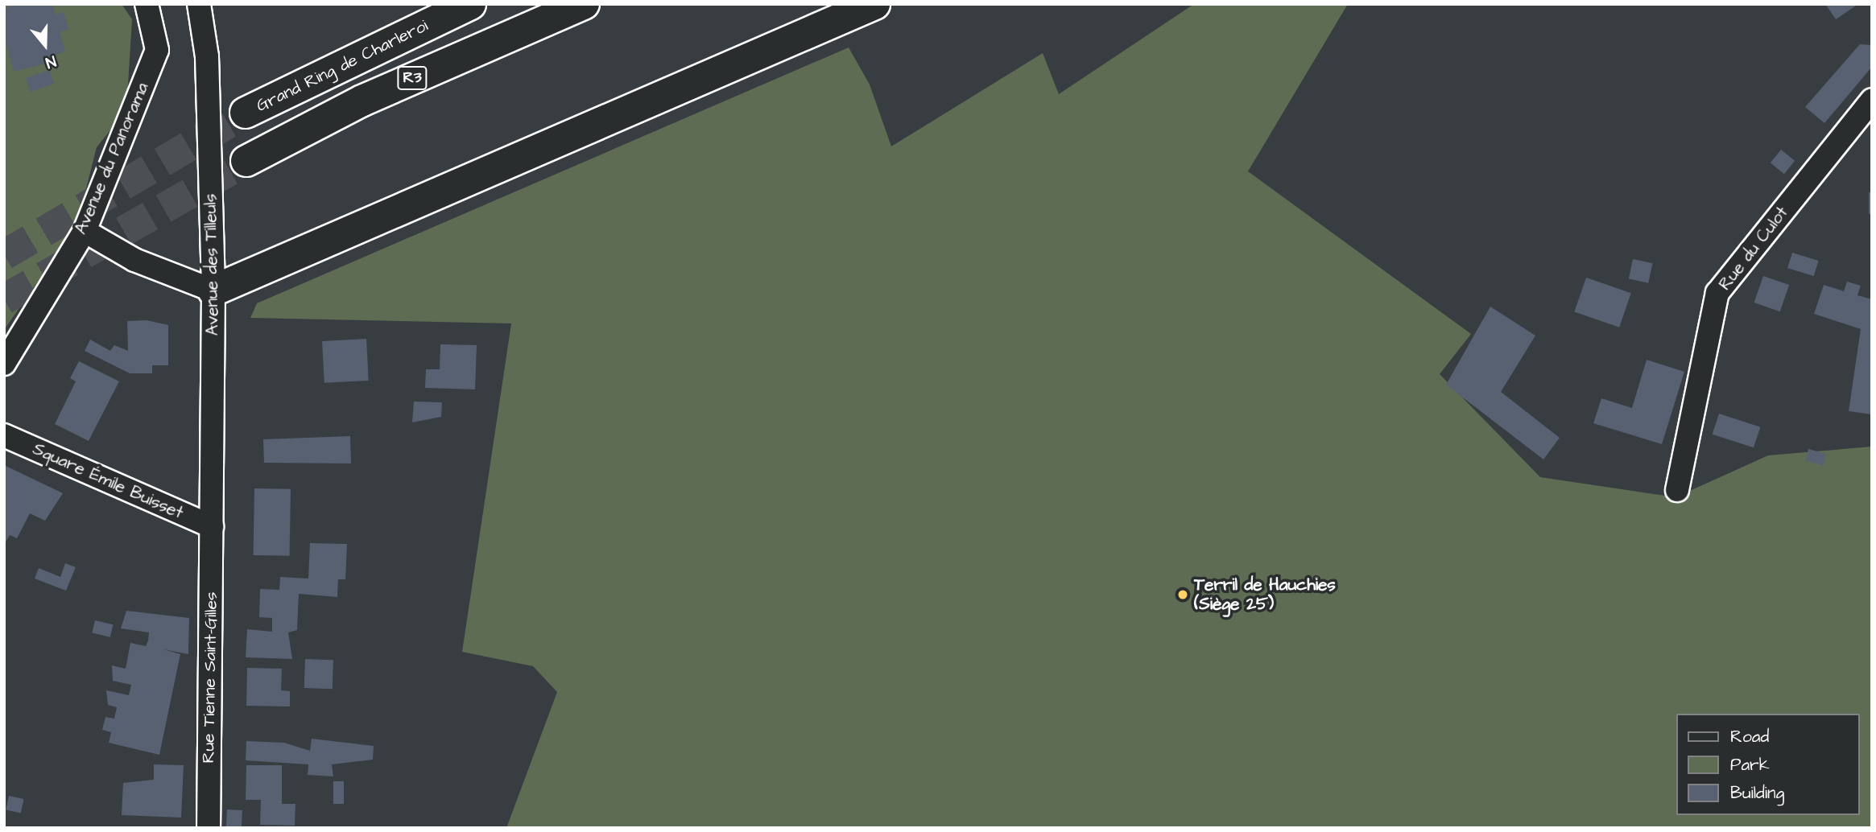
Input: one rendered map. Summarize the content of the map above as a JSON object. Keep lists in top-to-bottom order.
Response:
{
  "streets": {
    "highway": ["Grand Ring de Charleroi", "R3"],
    "street": [
      "Avenue du Panorama",
      "Rue du Culot",
      "Avenue des Tilleuls",
      "Square Émile Buisset",
      "Rue Tienne Saint-Gilles"
    ]
  },
  "crossings": [
    ["Avenue des Tilleuls", "Square Émile Buisset"],
    ["Avenue des Tilleuls", "Rue Tienne Saint-Gilles"],
    ["Square Émile Buisset", "Rue Tienne Saint-Gilles"]
  ],
  "places": ["Terril de Hauchies (Siège 25)"],
  "legend": ["Road", "Park", "Building"],
  "north": "bottom"
}
